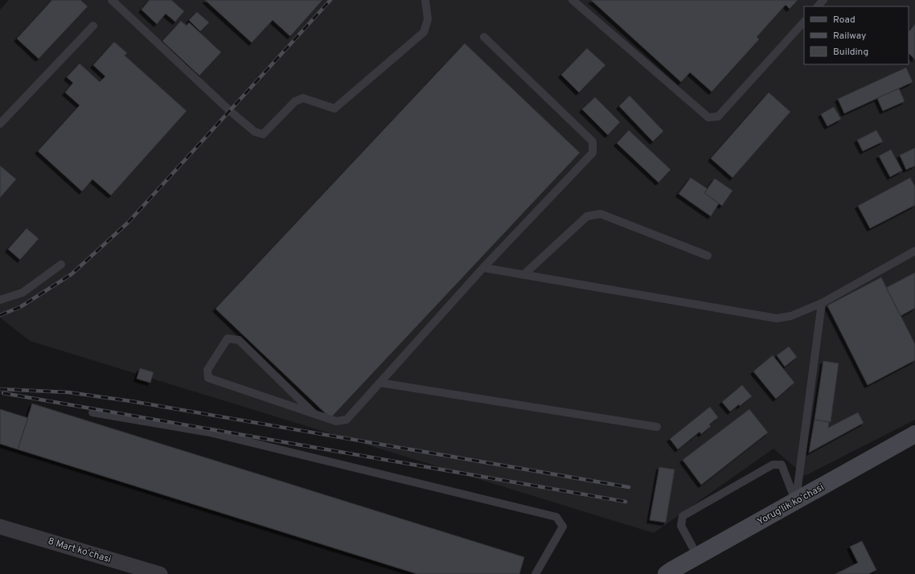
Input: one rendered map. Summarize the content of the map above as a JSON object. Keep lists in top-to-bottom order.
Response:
{
  "streets": {
    "main road": ["Yorug'lik koʻchasi"],
    "street": ["8 Mart koʻchasi"]
  },
  "legend": ["Road", "Railway", "Building"]
}
